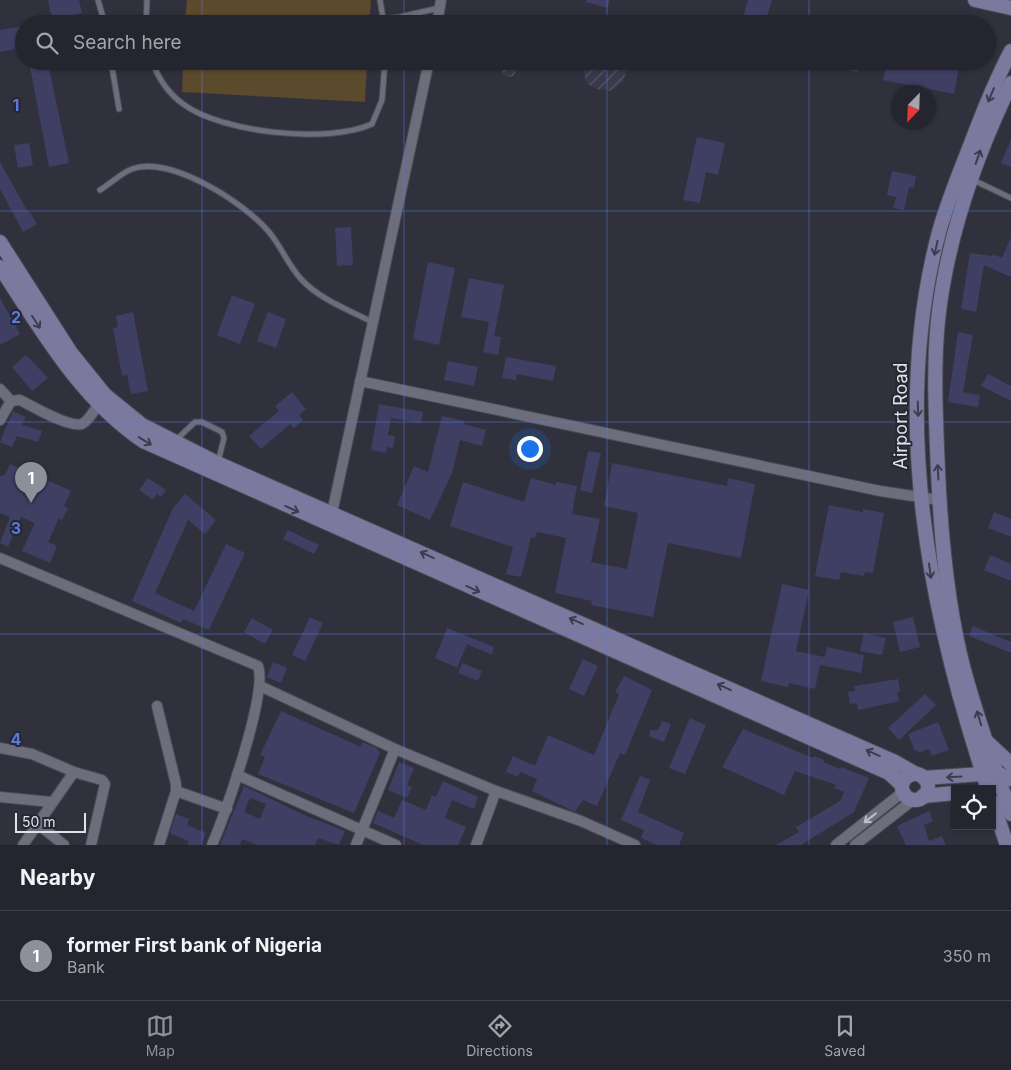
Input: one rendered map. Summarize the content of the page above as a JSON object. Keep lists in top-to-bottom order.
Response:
{
  "streets": {
    "main road": ["Airport Road"]
  },
  "scale_bar": "50 m",
  "north": "bottom left",
  "page": {
    "search": "Search here",
    "pins": "1",
    "scale": "50 m",
    "heading": "Nearby",
    "list": [
      {
        "mark": "1",
        "name": "former First bank of Nigeria",
        "note": "Bank",
        "value": "350 m"
      }
    ],
    "nav": ["Map", "Directions", "Saved"]
  },
  "grid": {
    "rows": [
      "1",
      "2",
      "3",
      "4"
    ]
  }
}
